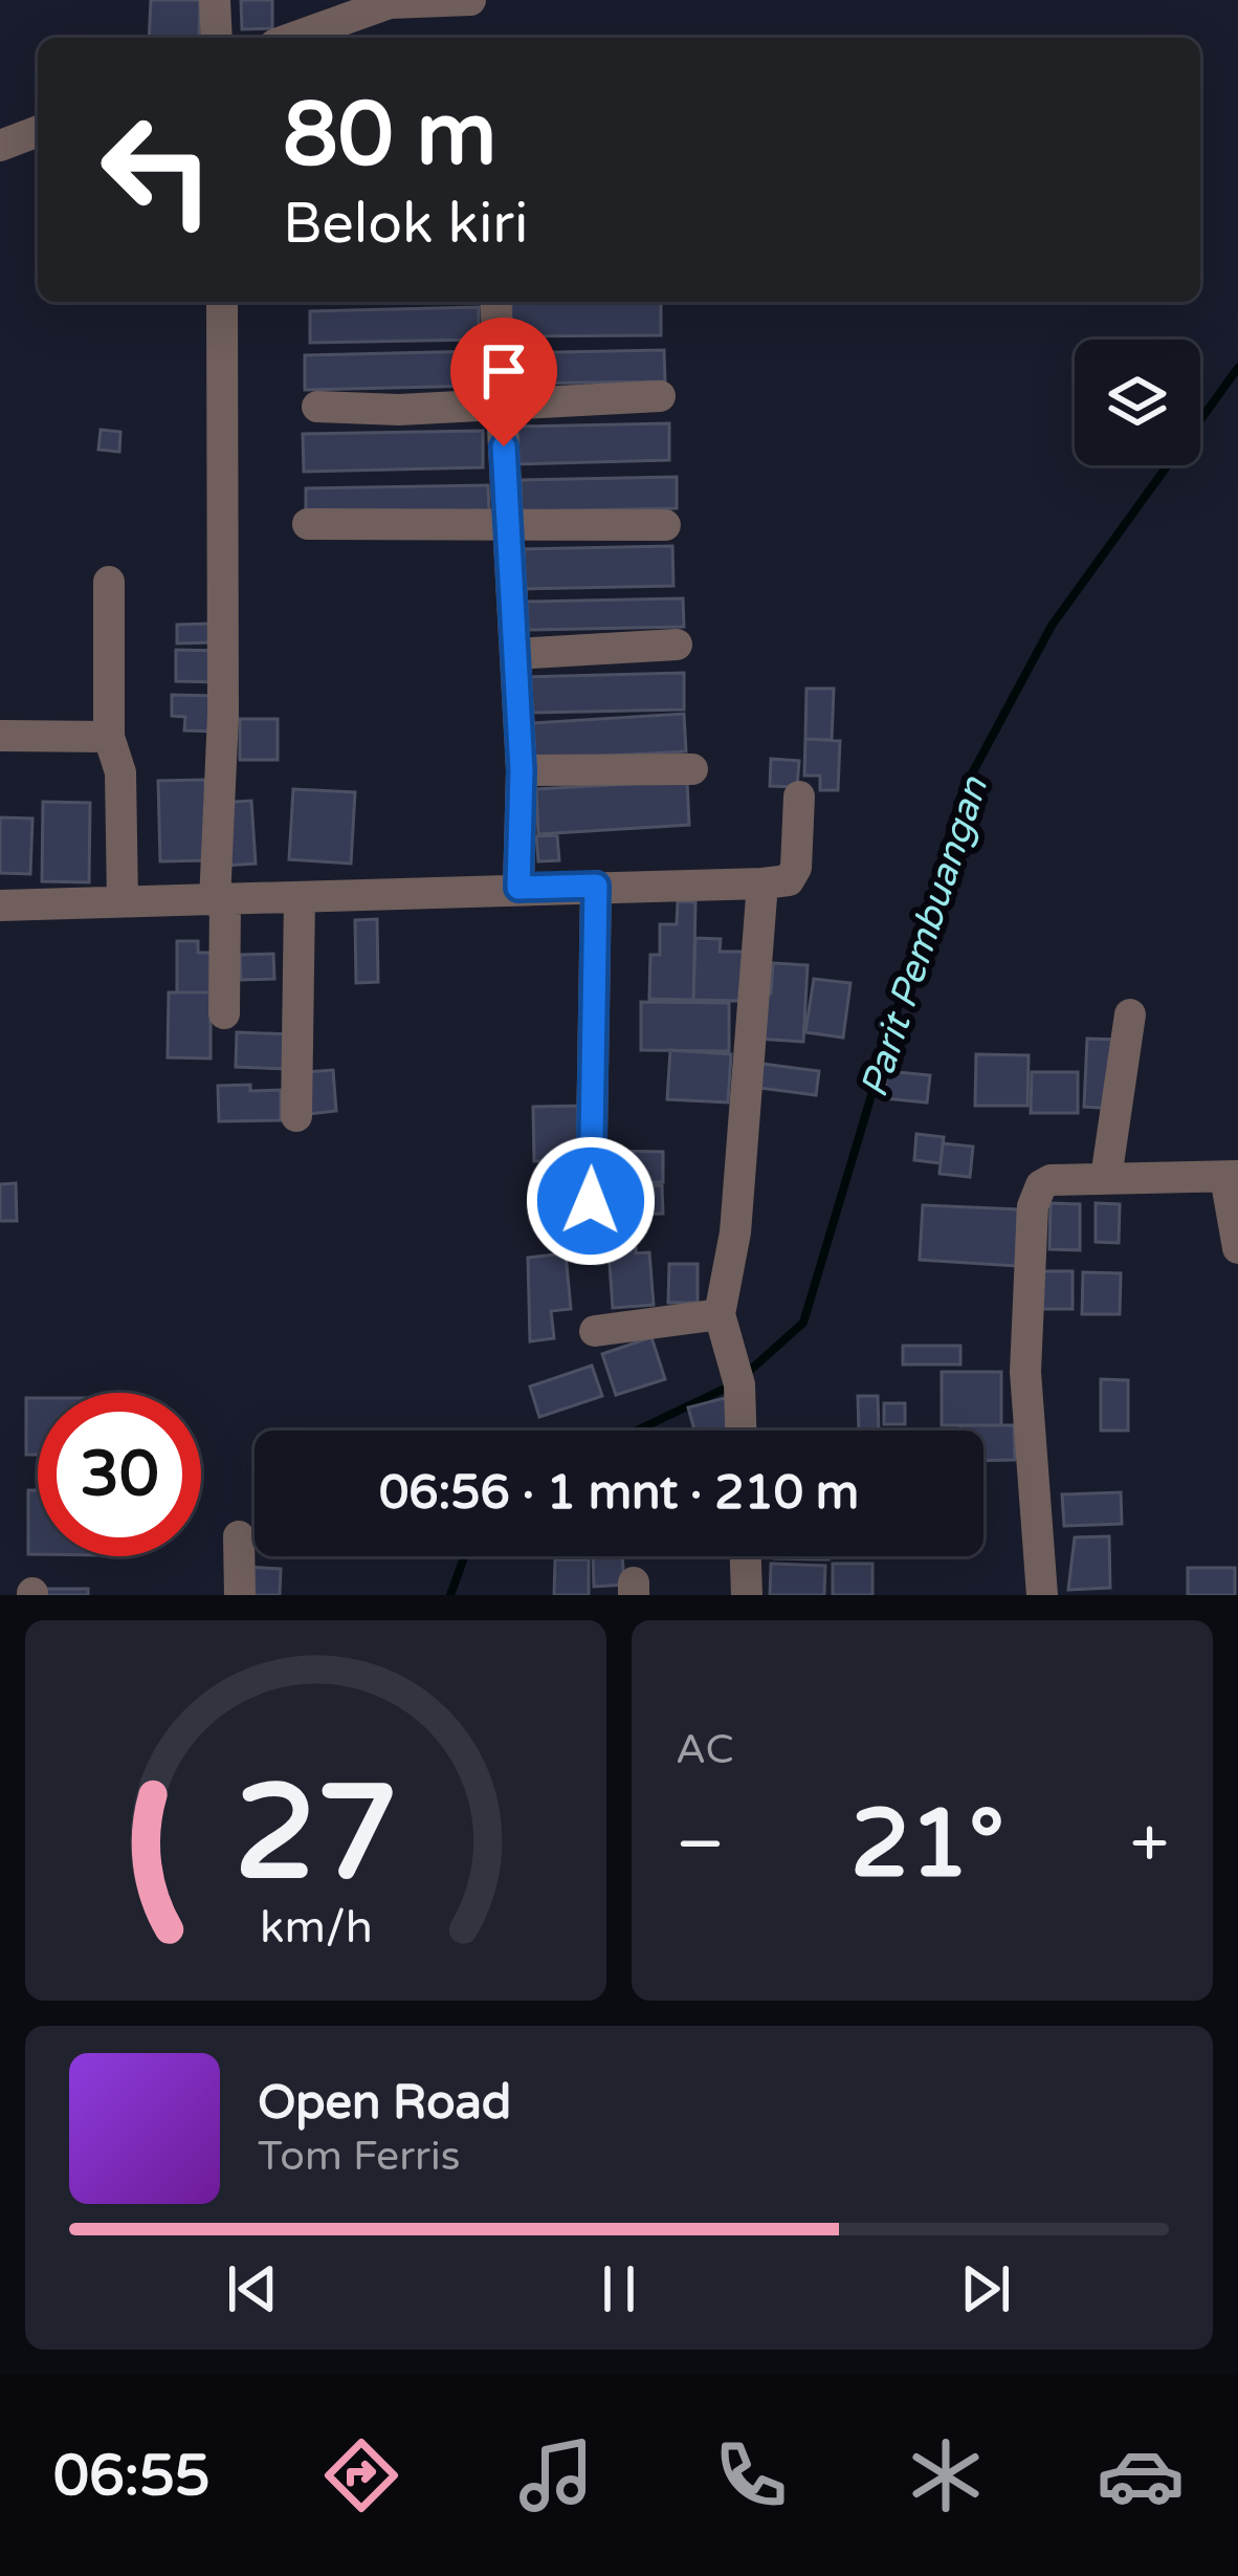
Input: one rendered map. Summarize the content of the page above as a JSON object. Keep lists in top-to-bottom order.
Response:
{
  "water": ["Parit Pembuangan"],
  "page": {
    "turn": ["80 m", "Belok kiri"],
    "limit": "30",
    "trip": "06:56 · 1 mnt · 210 m",
    "tile": "AC",
    "heat": ["−", "21°", "+"],
    "song": ["Open Road", "Tom Ferris"],
    "tabs": "06:55",
    "gauge": ["27", "km/h"]
  }
}
